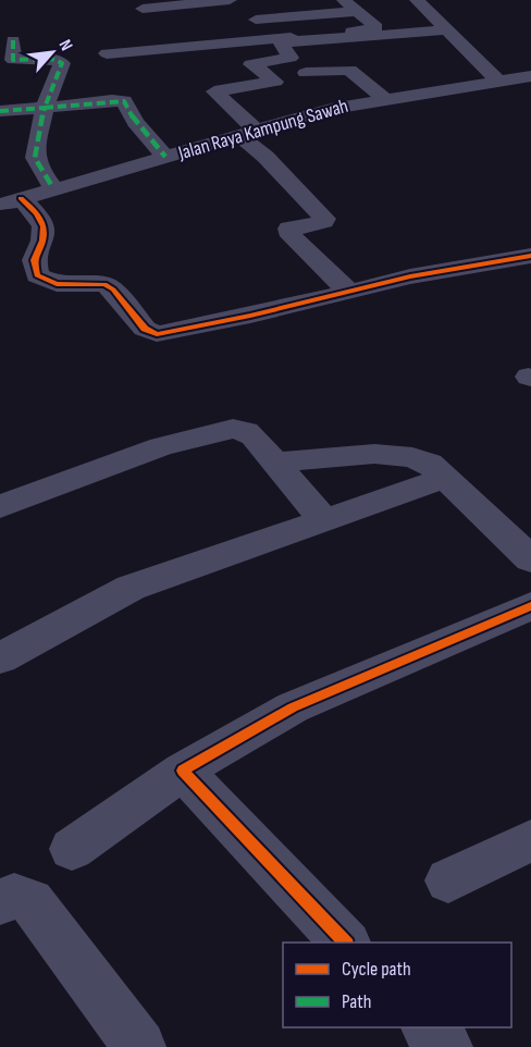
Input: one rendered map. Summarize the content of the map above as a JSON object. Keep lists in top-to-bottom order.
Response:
{
  "streets": {
    "street": ["Jalan Raya Kampung Sawah"]
  },
  "legend": ["Cycle path", "Path"],
  "north": "top right"
}
